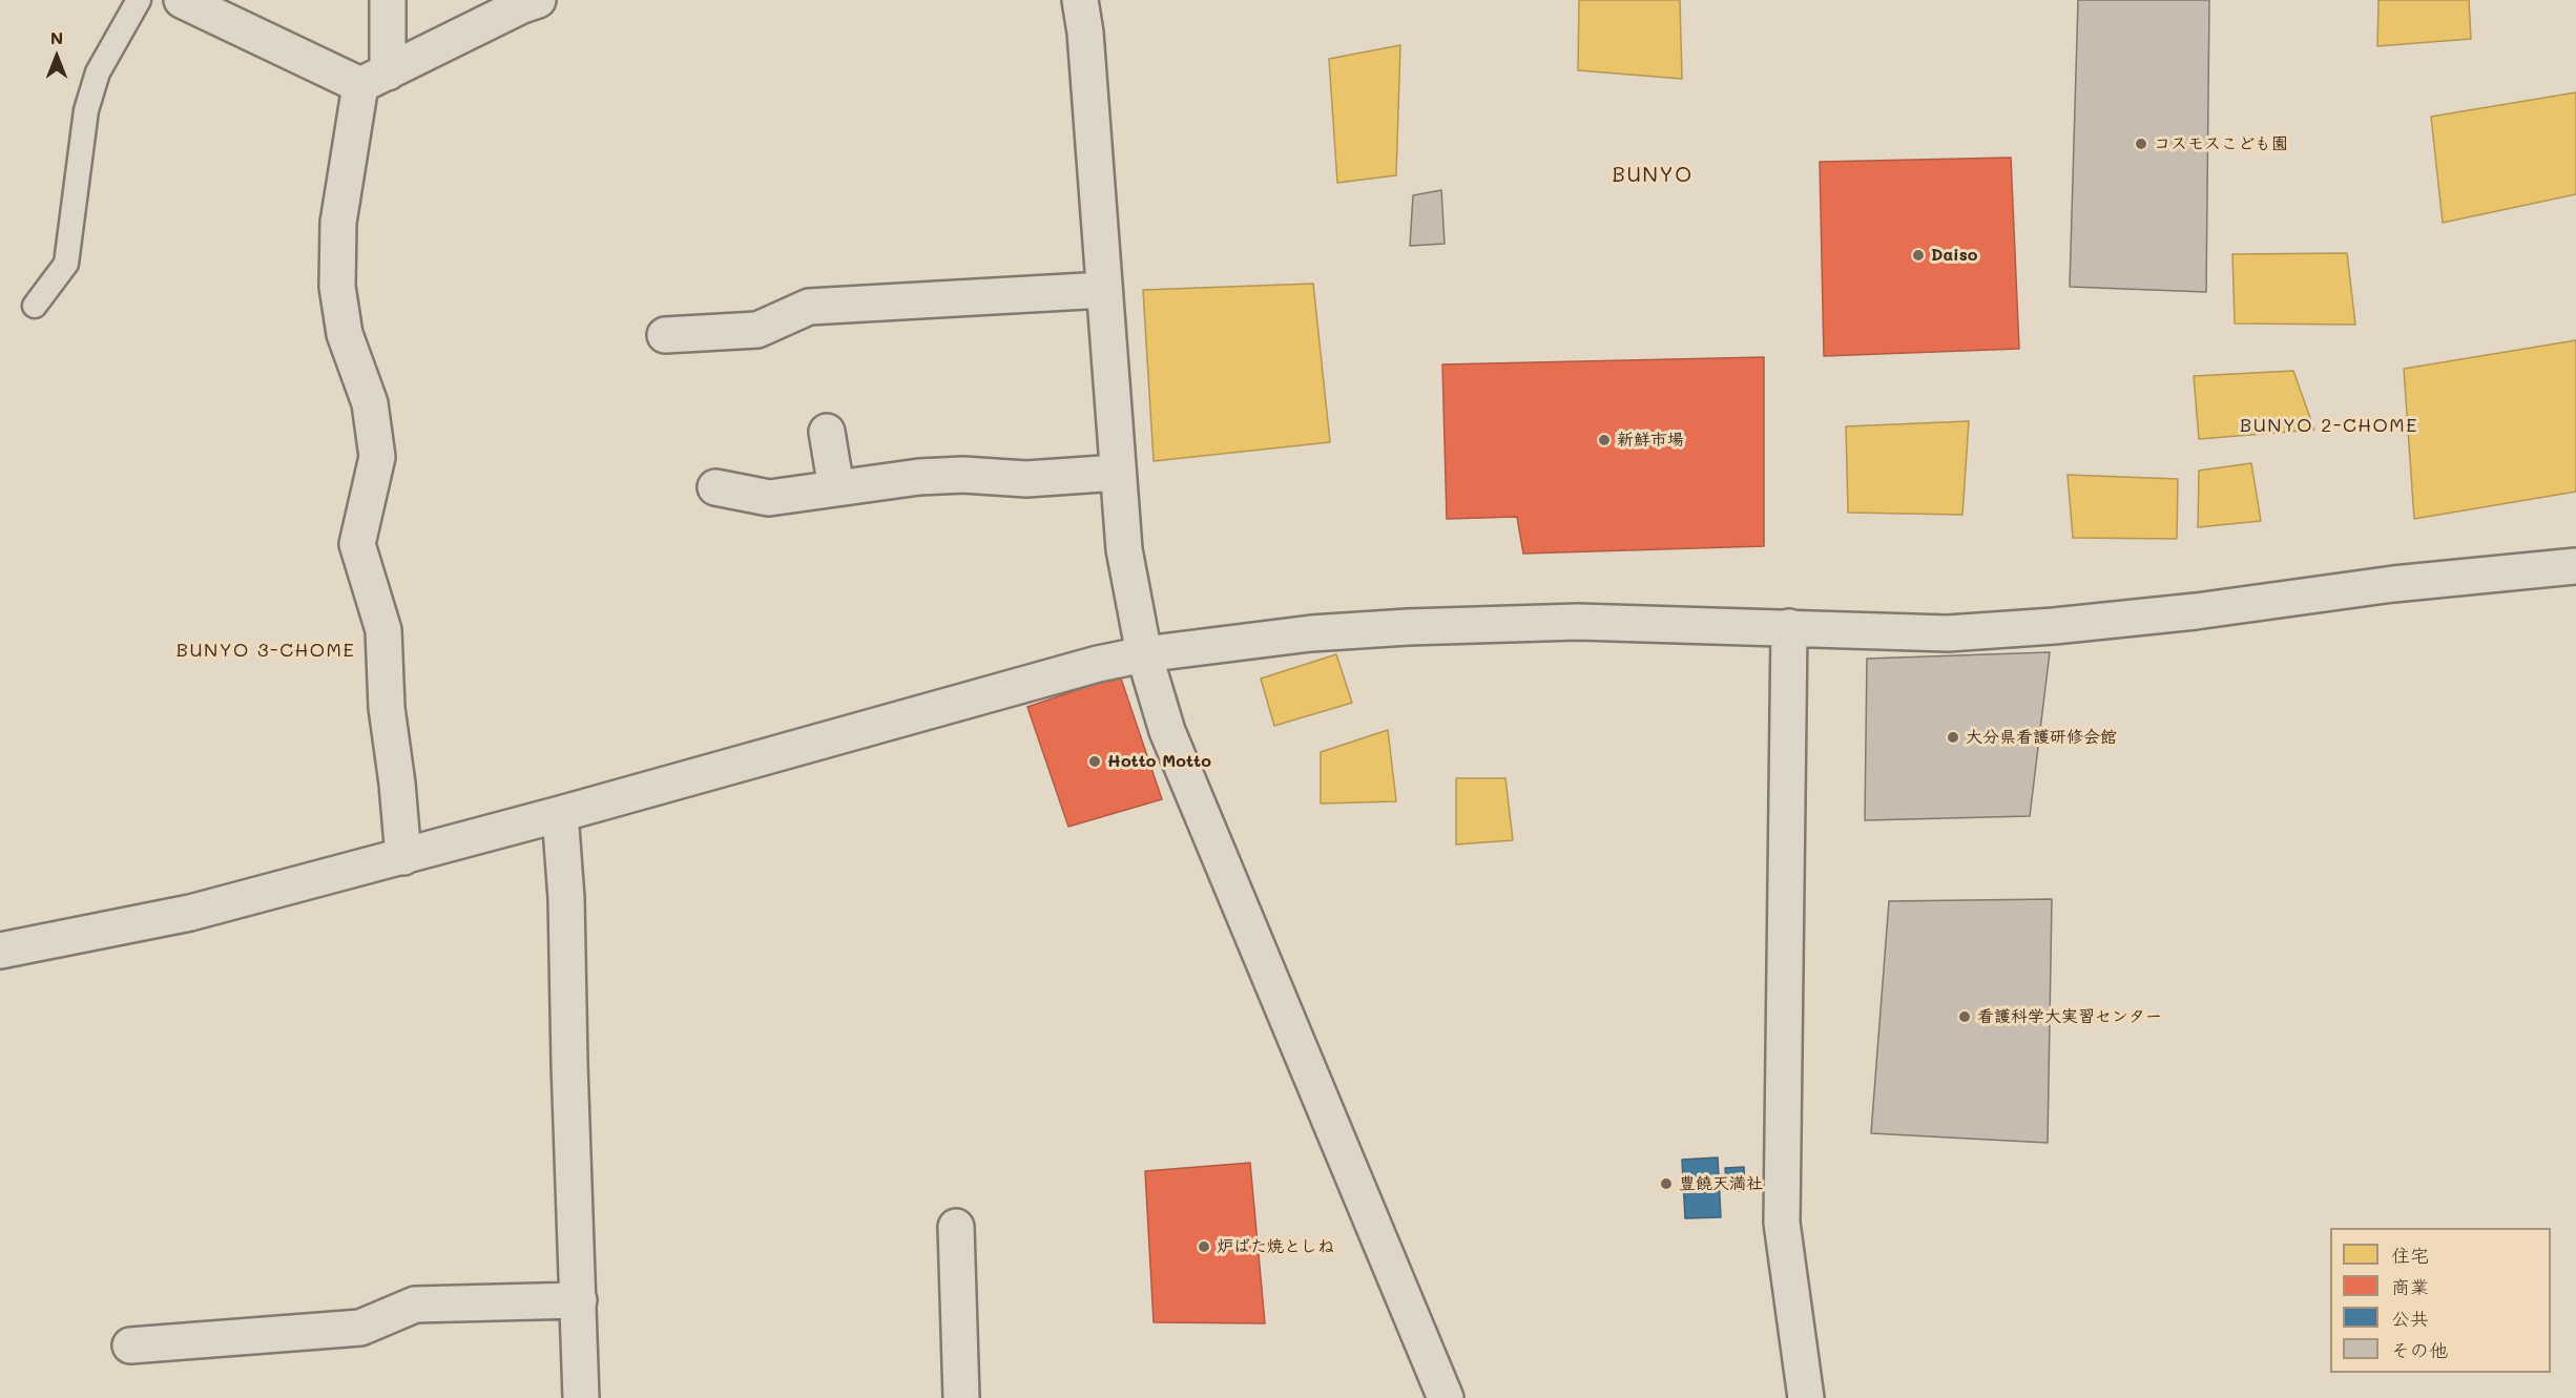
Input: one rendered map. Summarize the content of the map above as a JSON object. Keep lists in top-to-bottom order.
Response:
{
  "districts": ["BUNYO", "BUNYO 2-CHOME", "BUNYO 3-CHOME"],
  "places": [
    "コスモスこども園",
    "Daiso",
    "新鮮市場",
    "大分県看護研修会館",
    "Hotto Motto",
    "看護科学大実習センター",
    "豊饒天満社",
    "炉ばた焼としね"
  ],
  "legend": [
    "住宅",
    "商業",
    "公共",
    "その他"
  ],
  "north": "top"
}
